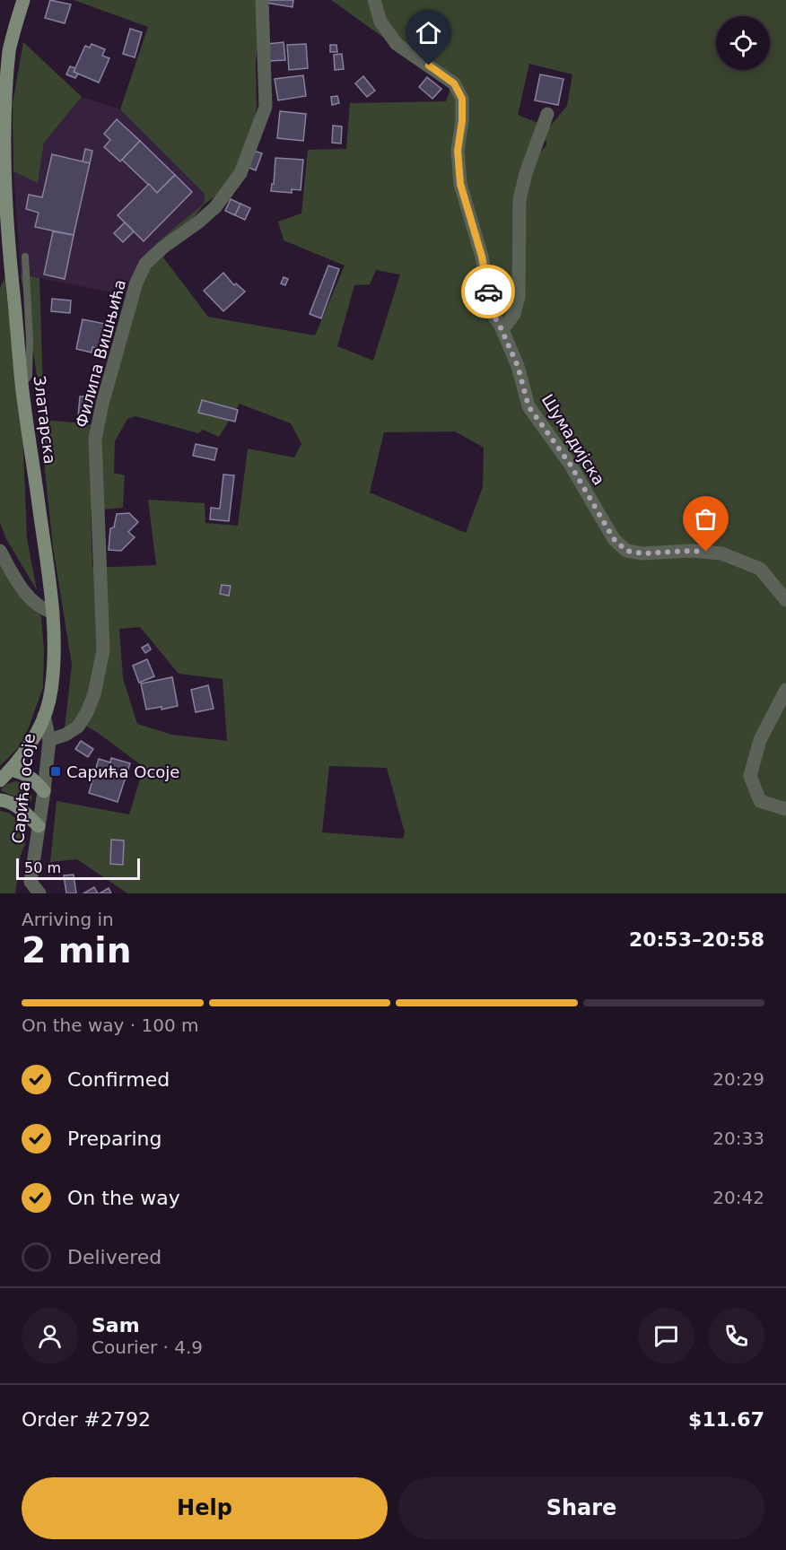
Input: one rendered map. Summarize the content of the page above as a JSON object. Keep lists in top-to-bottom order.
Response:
{
  "streets": {
    "main road": ["Златарска"],
    "street": ["Филипа Вишњића", "Шумадијска", "Сарића осоје"]
  },
  "crossings": [
    ["Филипа Вишњића", "Сарића осоје"],
    ["Златарска", "Сарића осоје"]
  ],
  "places": {
    "transit": ["Сарића Осоје"]
  },
  "scale_bar": "50 m",
  "page": {
    "scale": "50 m",
    "heading": ["2 min", "Arriving in", "20:53–20:58"],
    "panel": [
      "Sam",
      "Courier · 4.9",
      "Order #2792",
      "$11.67"
    ],
    "bar": "On the way · 100 m",
    "list": [
      ["Confirmed", "20:29"],
      ["Preparing", "20:33"],
      ["On the way", "20:42"],
      "Delivered"
    ],
    "buttons": ["Help", "Share"]
  }
}
